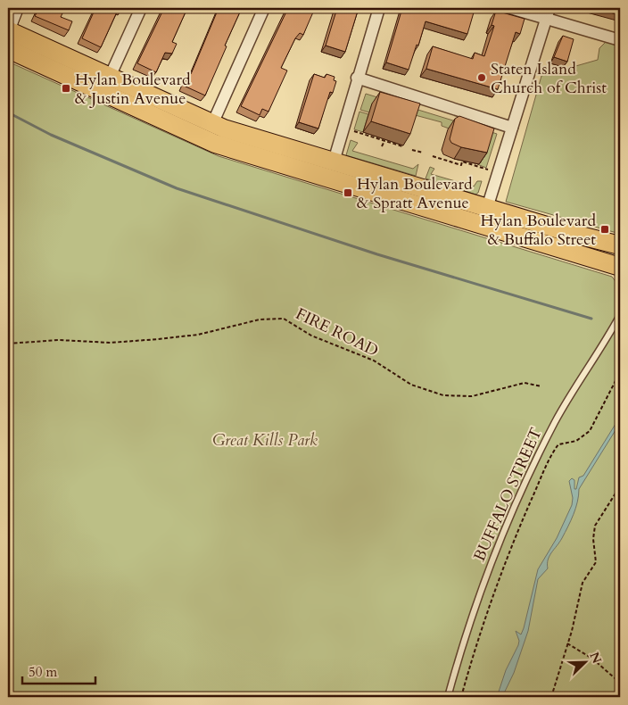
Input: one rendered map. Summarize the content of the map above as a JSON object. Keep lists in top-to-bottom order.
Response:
{
  "streets": {
    "lane": ["BUFFALO STREET"],
    "path": ["FIRE ROAD"]
  },
  "parks": ["Great Kills Park"],
  "places": {
    "other": ["Staten Island Church of Christ"],
    "transit": ["Hylan Boulevard & Justin Avenue", "Hylan Boulevard & Spratt Avenue", "Hylan Boulevard & Buffalo Street"]
  },
  "scale_bar": "50 m",
  "north": "top right"
}
